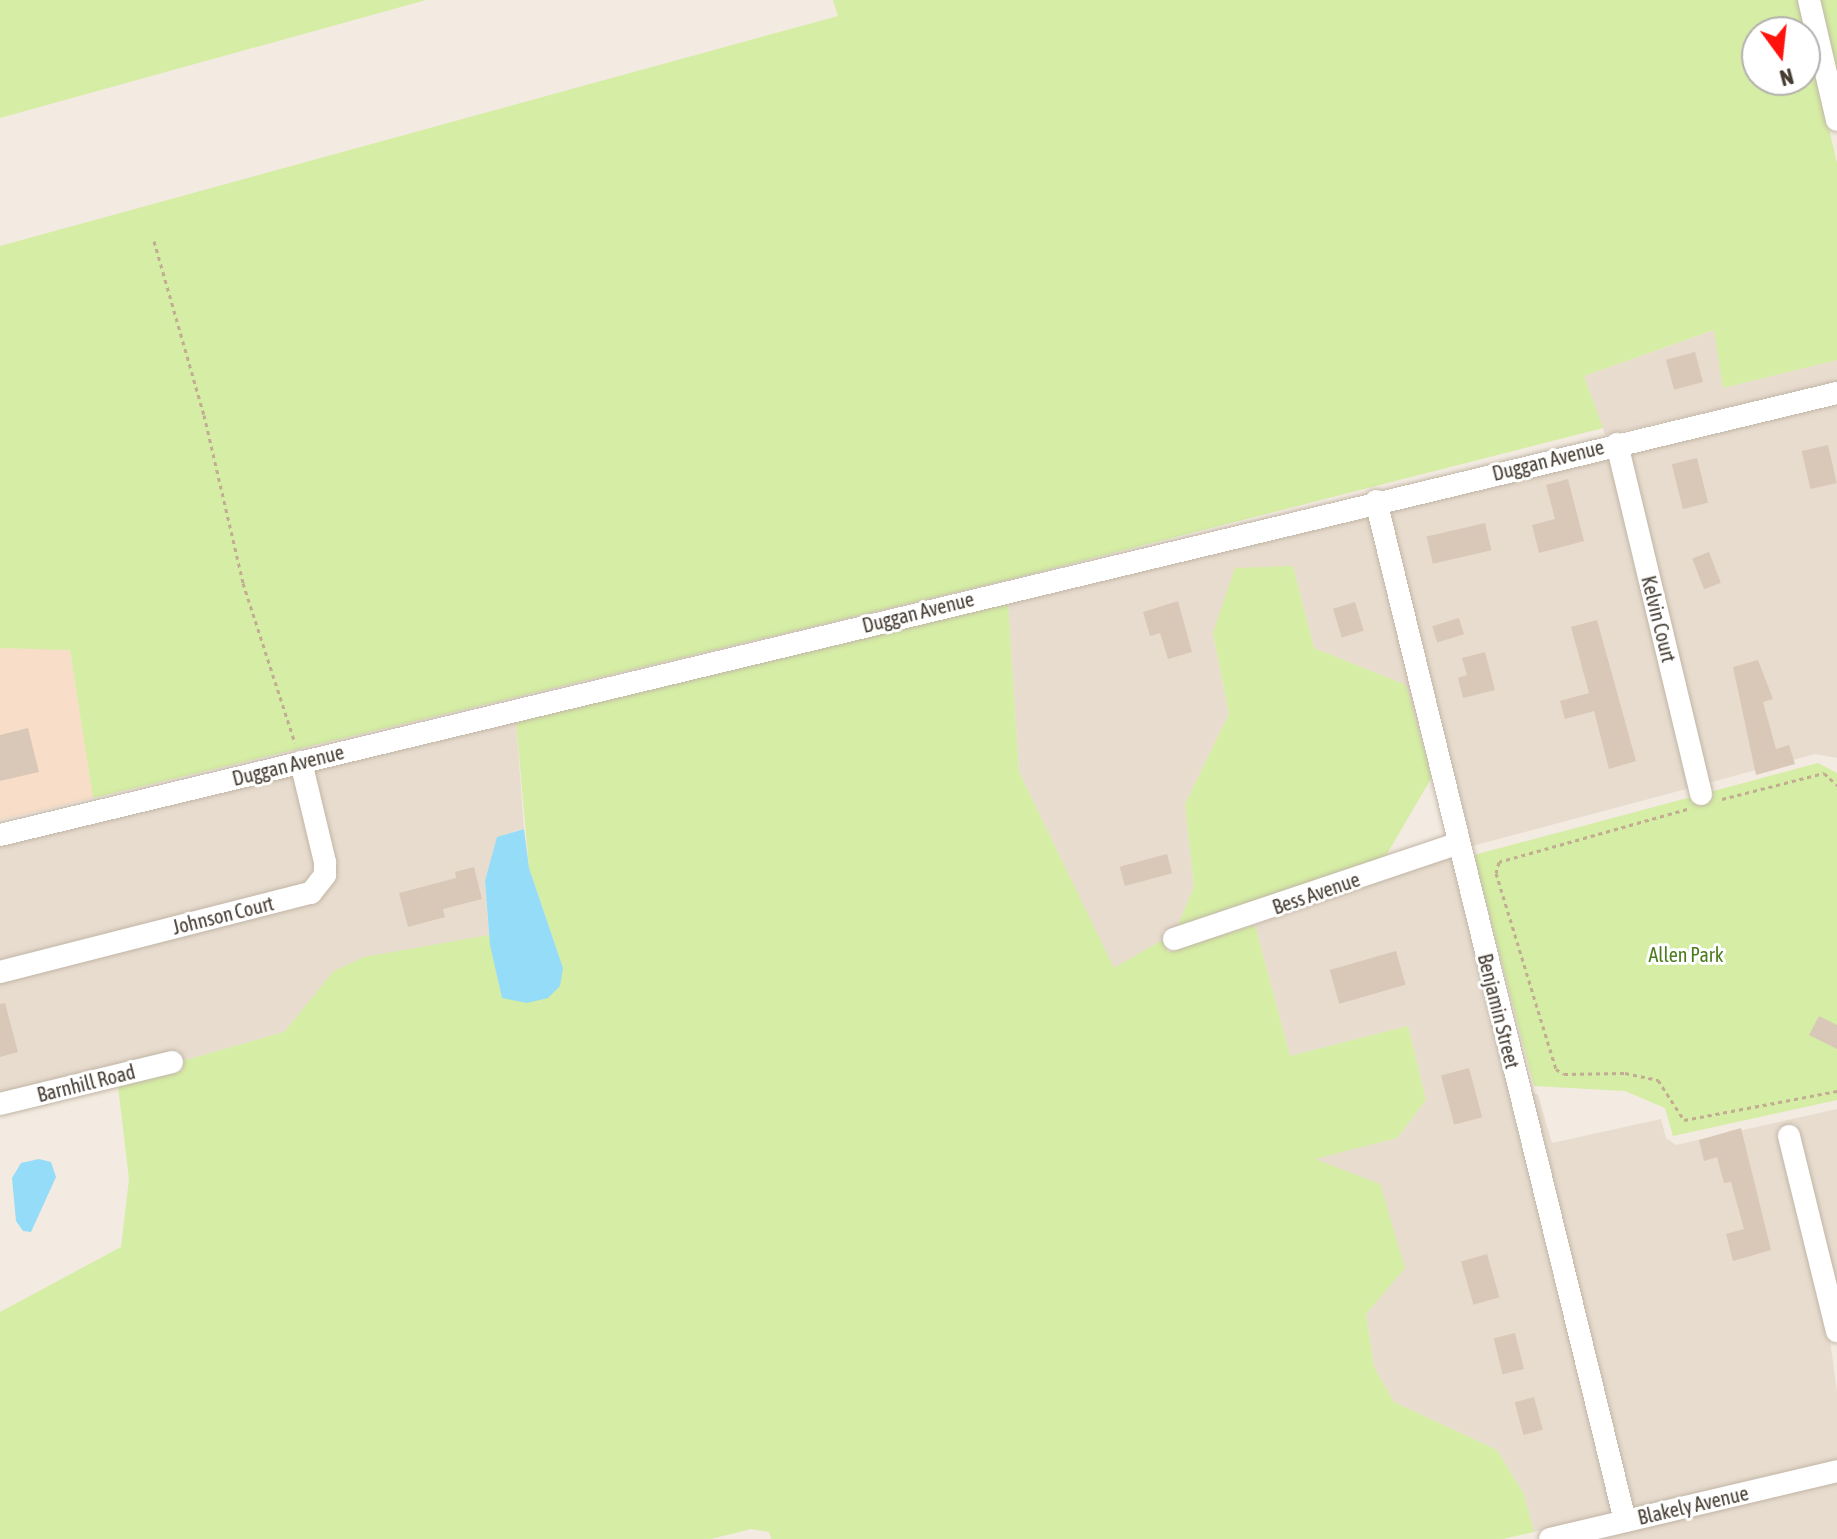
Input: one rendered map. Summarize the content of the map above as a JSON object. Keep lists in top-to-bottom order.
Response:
{
  "streets": {
    "street": [
      "Duggan Avenue",
      "Kelvin Court",
      "Bess Avenue",
      "Johnson Court",
      "Benjamin Street",
      "Barnhill Road",
      "Blakely Avenue"
    ]
  },
  "crossings": [
    ["Duggan Avenue", "Kelvin Court"],
    ["Duggan Avenue", "Johnson Court"],
    ["Duggan Avenue", "Benjamin Street"],
    ["Bess Avenue", "Benjamin Street"],
    ["Benjamin Street", "Blakely Avenue"]
  ],
  "parks": ["Allen Park"],
  "north": "bottom"
}
